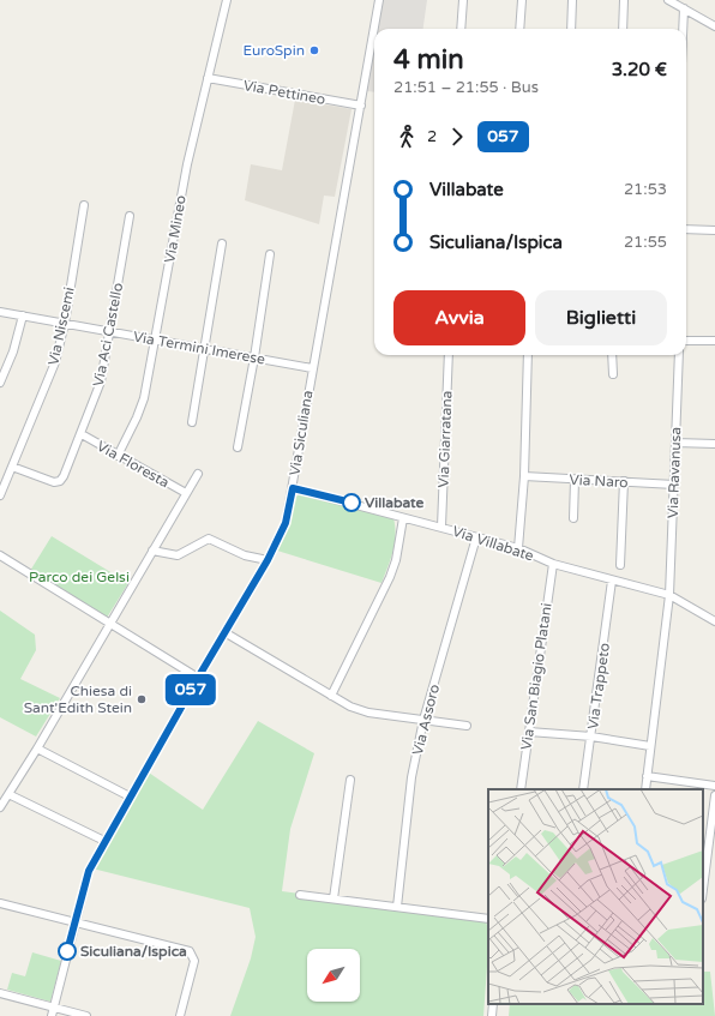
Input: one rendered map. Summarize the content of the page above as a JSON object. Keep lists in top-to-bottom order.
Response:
{
  "streets": {
    "street": [
      "Via Pettineo",
      "Via Mineo",
      "Via Niscemi",
      "Via Aci Castello",
      "Via Termini Imerese",
      "Via Siculiana",
      "Via Giarratana",
      "Via Floresta",
      "Via Ravanusa",
      "Via Naro",
      "Via Villabate",
      "Via San Biagio Platani",
      "Via Trappeto",
      "Via Assoro"
    ]
  },
  "crossings": [
    ["Via Pettineo", "Via Mineo"],
    ["Via Pettineo", "Via Siculiana"],
    ["Via Mineo", "Via Termini Imerese"],
    ["Via Mineo", "Via Floresta"],
    ["Via Niscemi", "Via Aci Castello"],
    ["Via Niscemi", "Via Termini Imerese"],
    ["Via Aci Castello", "Via Termini Imerese"],
    ["Via Aci Castello", "Via Floresta"],
    ["Via Termini Imerese", "Via Siculiana"],
    ["Via Siculiana", "Via Villabate"],
    ["Via Giarratana", "Via Villabate"],
    ["Via Ravanusa", "Via Naro"],
    ["Via Ravanusa", "Via Villabate"],
    ["Via Villabate", "Via San Biagio Platani"],
    ["Via Villabate", "Via Trappeto"],
    ["Via Villabate", "Via Assoro"]
  ],
  "parks": ["Parco dei Gelsi"],
  "places": [
    "EuroSpin",
    "Villabate",
    "Chiesa di Sant'Edith Stein",
    "Siculiana/Ispica"
  ],
  "lines": ["bus line 057"],
  "north": "bottom left",
  "page": {
    "on_map": "057",
    "heading": ["4 min", "21:51 – 21:55 · Bus", "3.20 €"],
    "legs": ["2", "057"],
    "list": [
      {
        "name": "Villabate",
        "value": "21:53"
      },
      {
        "name": "Siculiana/Ispica",
        "value": "21:55"
      }
    ],
    "buttons": ["Avvia", "Biglietti"]
  }
}
